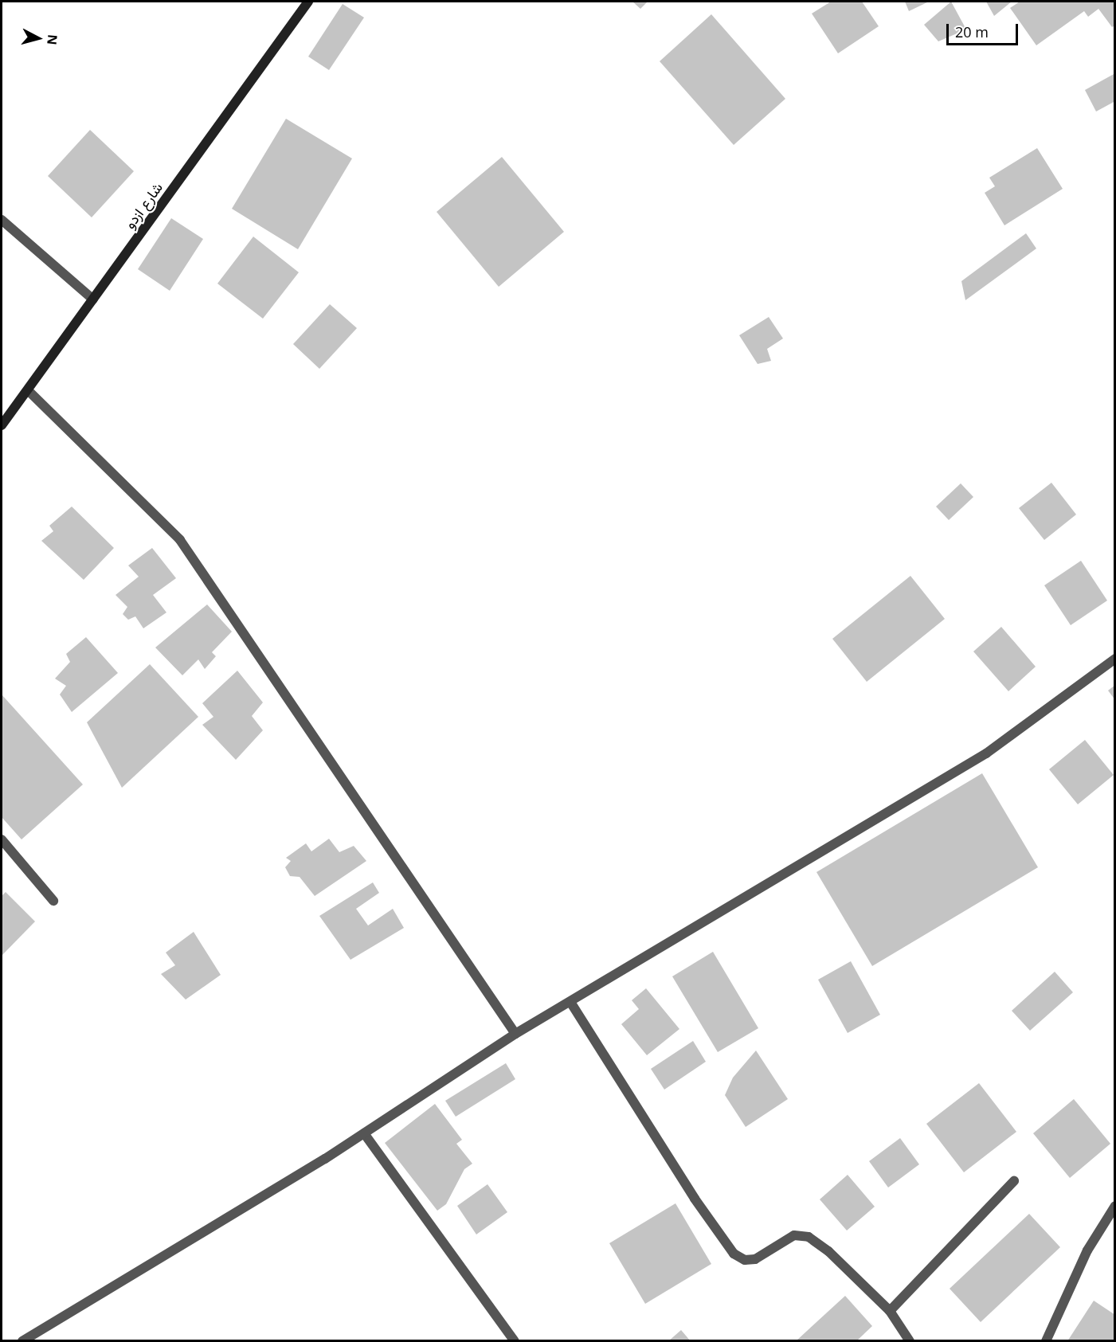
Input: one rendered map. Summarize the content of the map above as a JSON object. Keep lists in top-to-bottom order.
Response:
{
  "streets": {
    "street": ["شارع ازدو"]
  },
  "scale_bar": "20 m",
  "north": "right"
}
